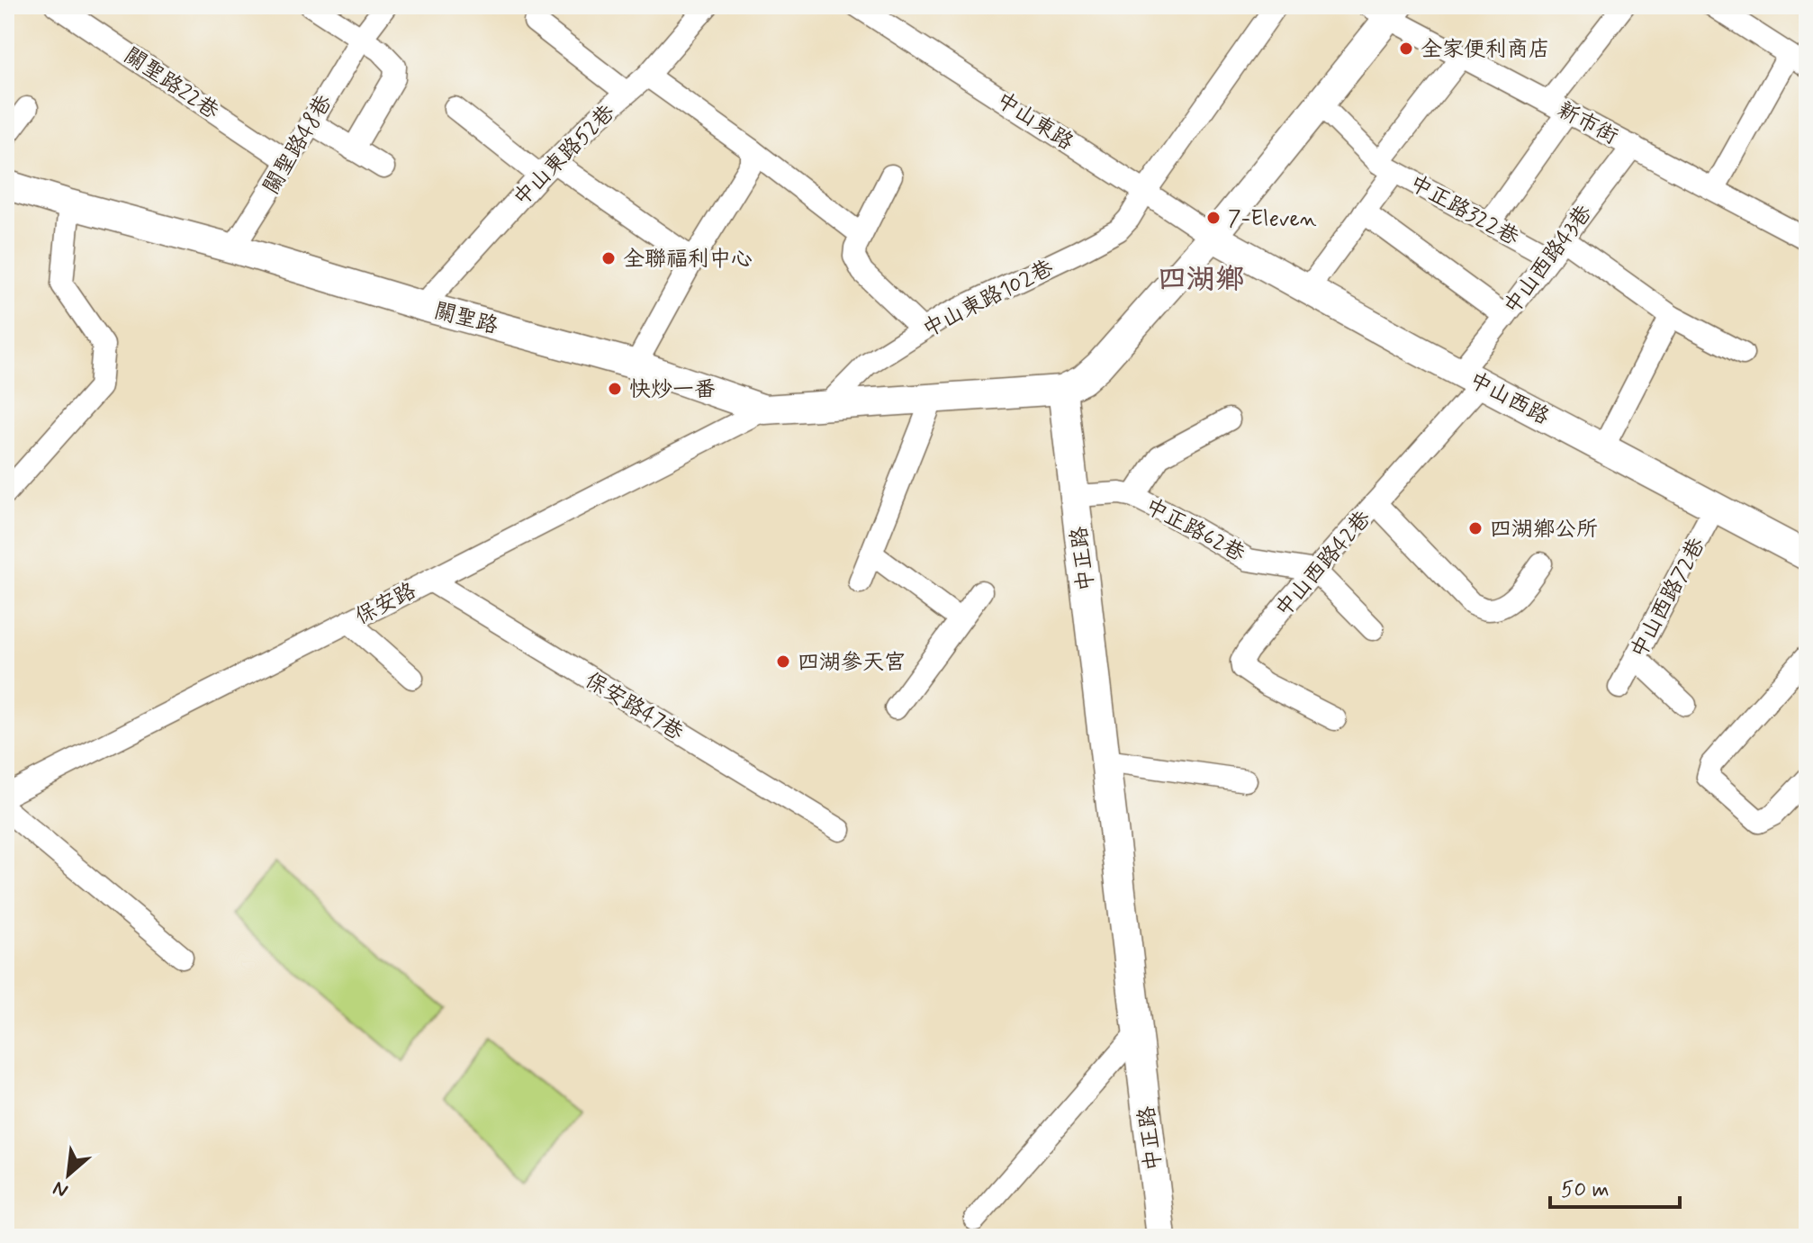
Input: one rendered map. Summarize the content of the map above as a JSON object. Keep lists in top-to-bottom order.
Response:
{
  "streets": {
    "main road": ["關聖路", "中山西路", "中正路"],
    "street": [
      "關聖路22巷",
      "中山東路",
      "新市街",
      "關聖路48巷",
      "中山東路52巷",
      "中正路322巷",
      "中山西路43巷",
      "中山東路102巷",
      "中正路62巷",
      "中山西路42巷",
      "中山西路72巷",
      "保安路",
      "保安路47巷"
    ]
  },
  "crossings": [
    ["關聖路22巷", "關聖路48巷"],
    ["中山東路", "中山東路102巷"],
    ["中山東路", "中山西路"],
    ["新市街", "中山西路43巷"],
    ["關聖路48巷", "關聖路"],
    ["中山東路52巷", "關聖路"],
    ["中正路322巷", "中山西路43巷"],
    ["中山西路43巷", "中山西路"],
    ["中山西路43巷", "中山西路42巷"],
    ["中山東路102巷", "關聖路"],
    ["關聖路", "中正路"],
    ["關聖路", "保安路"],
    ["中山西路", "中山西路42巷"],
    ["中山西路", "中山西路72巷"],
    ["中正路62巷", "中正路"],
    ["中正路62巷", "中山西路42巷"],
    ["保安路", "保安路47巷"]
  ],
  "districts": ["四湖鄉"],
  "places": [
    "全家便利商店",
    "7-Eleven",
    "全聯福利中心",
    "快炒一番",
    "四湖鄉公所",
    "四湖參天宮"
  ],
  "scale_bar": "50 m",
  "north": "bottom left"
}
